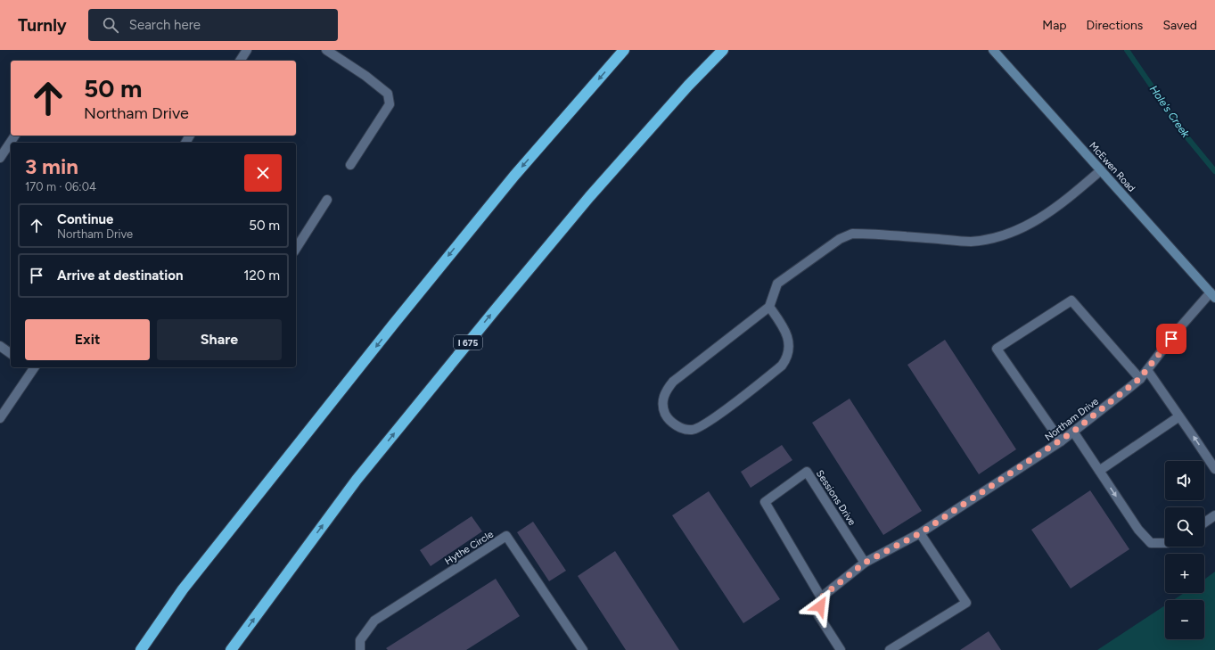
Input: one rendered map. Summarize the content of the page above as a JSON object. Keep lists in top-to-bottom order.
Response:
{
  "streets": {
    "highway": ["I 675"],
    "street": [
      "McEwen Road",
      "Northam Drive",
      "Sessions Drive",
      "Hythe Circle"
    ]
  },
  "crossings": [
    ["McEwen Road", "Northam Drive"]
  ],
  "water": ["Hole's Creek"],
  "page": {
    "header": "Turnly",
    "search": "Search here",
    "nav": ["Map", "Directions", "Saved"],
    "turn": ["50 m", "Northam Drive"],
    "heading": ["3 min", "170 m · 06:04"],
    "list": [
      {
        "name": "Continue",
        "note": "Northam Drive",
        "value": "50 m"
      },
      {
        "name": "Arrive at destination",
        "value": "120 m"
      }
    ],
    "buttons": ["Exit", "Share"],
    "map_buttons": ["+", "−"]
  }
}
